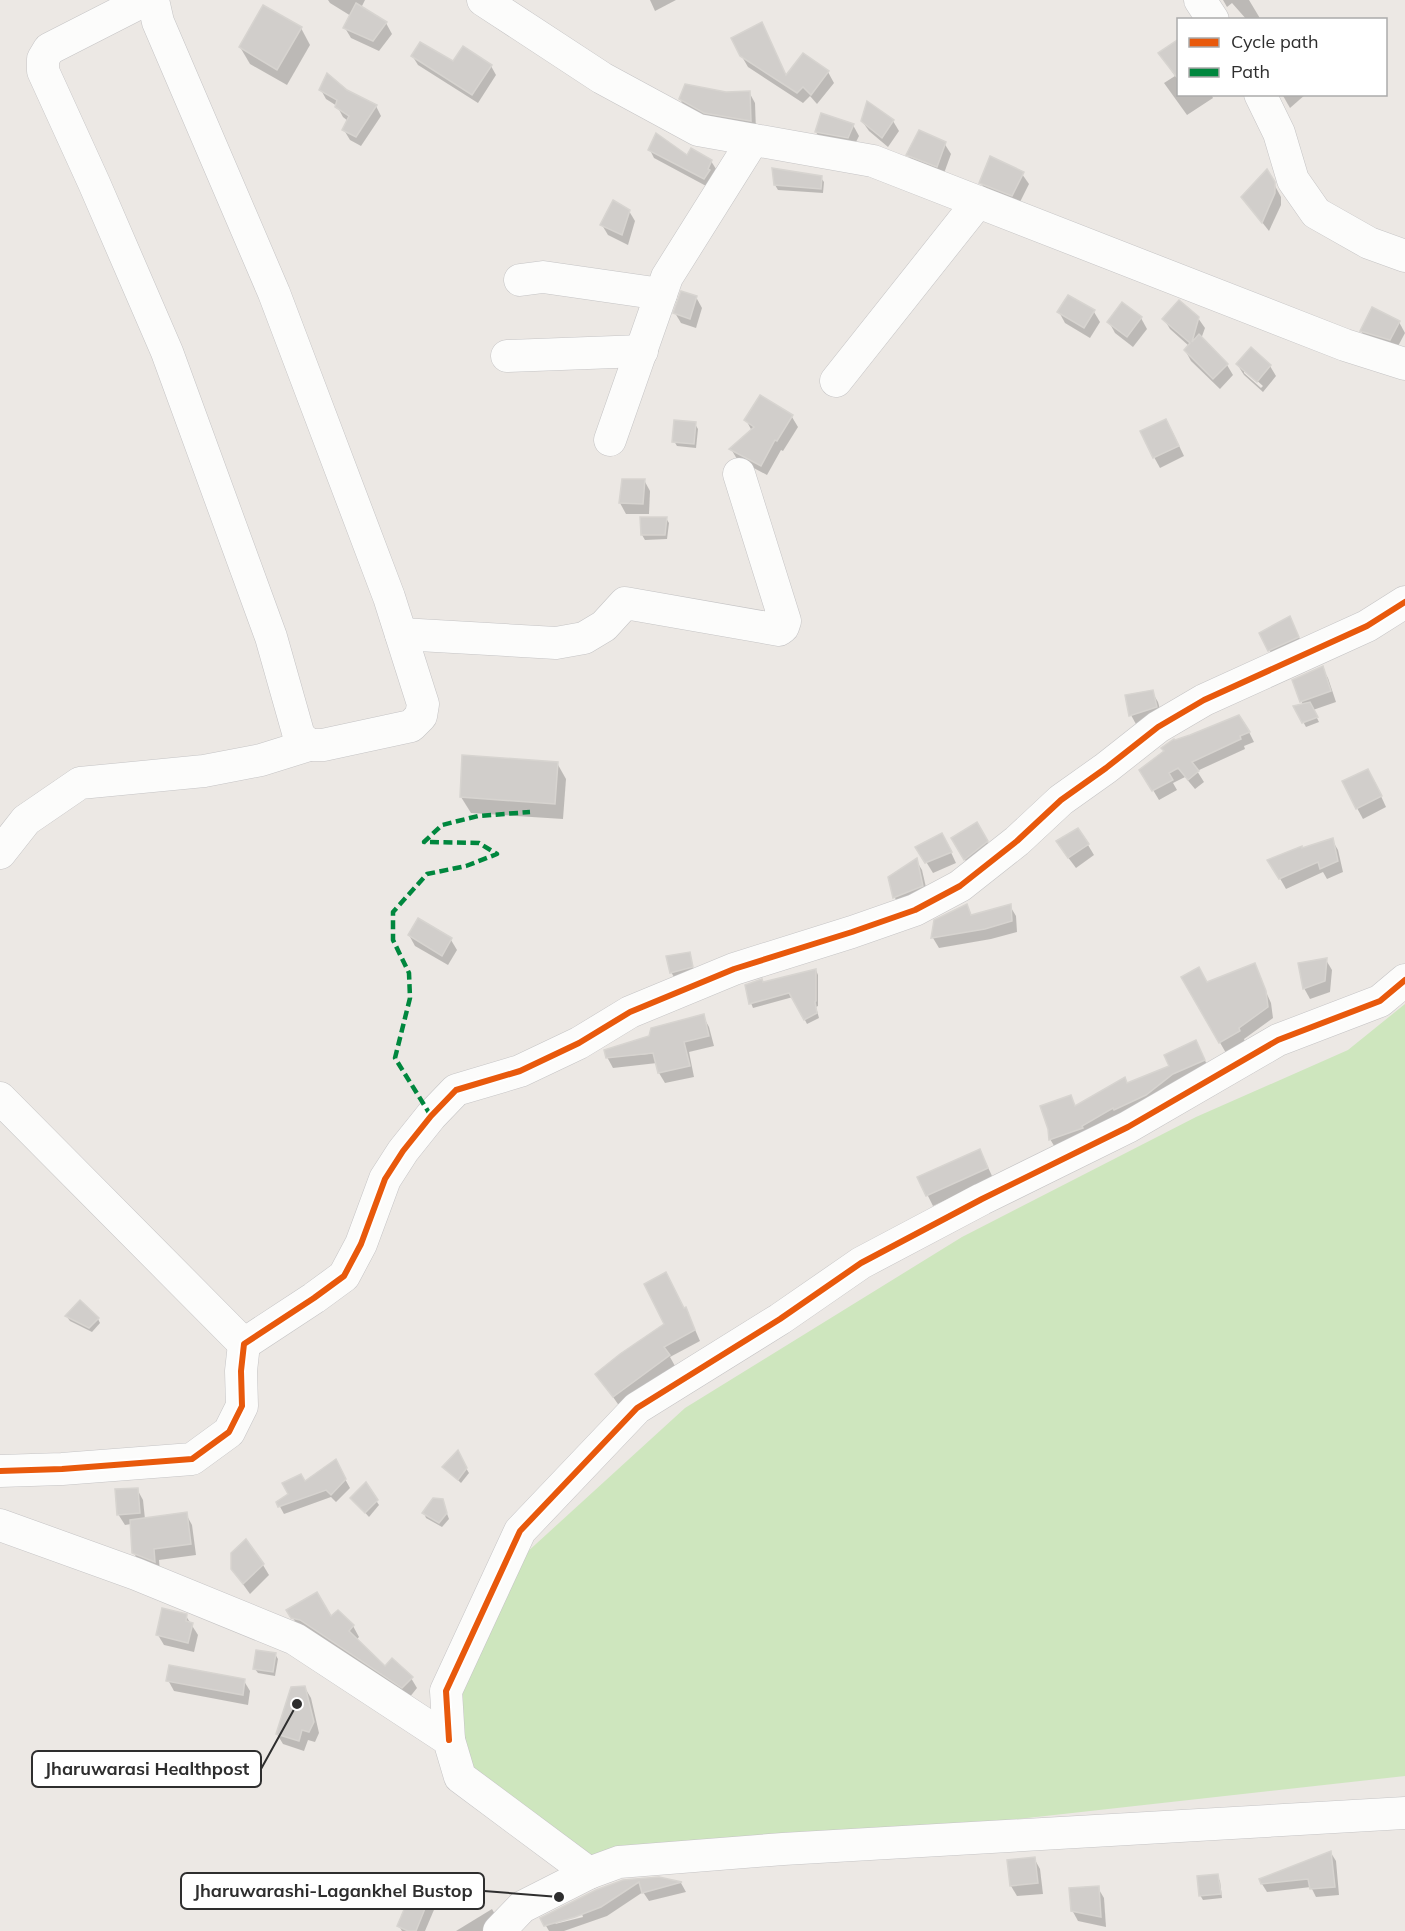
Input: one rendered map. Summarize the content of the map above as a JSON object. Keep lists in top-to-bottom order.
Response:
{
  "places": ["Jharuwarasi Healthpost", "Jharuwarashi-Lagankhel Bustop"],
  "legend": ["Cycle path", "Path"]
}
